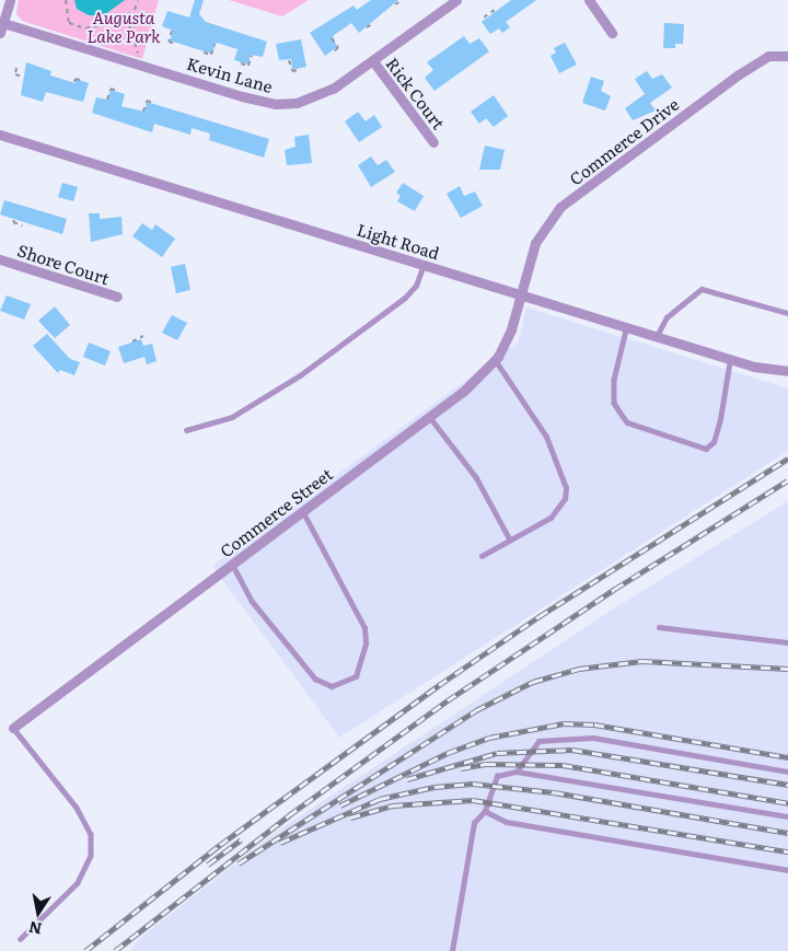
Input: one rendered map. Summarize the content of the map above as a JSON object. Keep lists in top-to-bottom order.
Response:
{
  "streets": {
    "street": [
      "Kevin Lane",
      "Rick Court",
      "Commerce Drive",
      "Light Road",
      "Shore Court",
      "Commerce Street"
    ]
  },
  "crossings": [
    ["Kevin Lane", "Rick Court"],
    ["Commerce Drive", "Light Road"],
    ["Commerce Drive", "Commerce Street"],
    ["Light Road", "Commerce Street"]
  ],
  "parks": ["Augusta Lake Park"],
  "north": "bottom"
}
